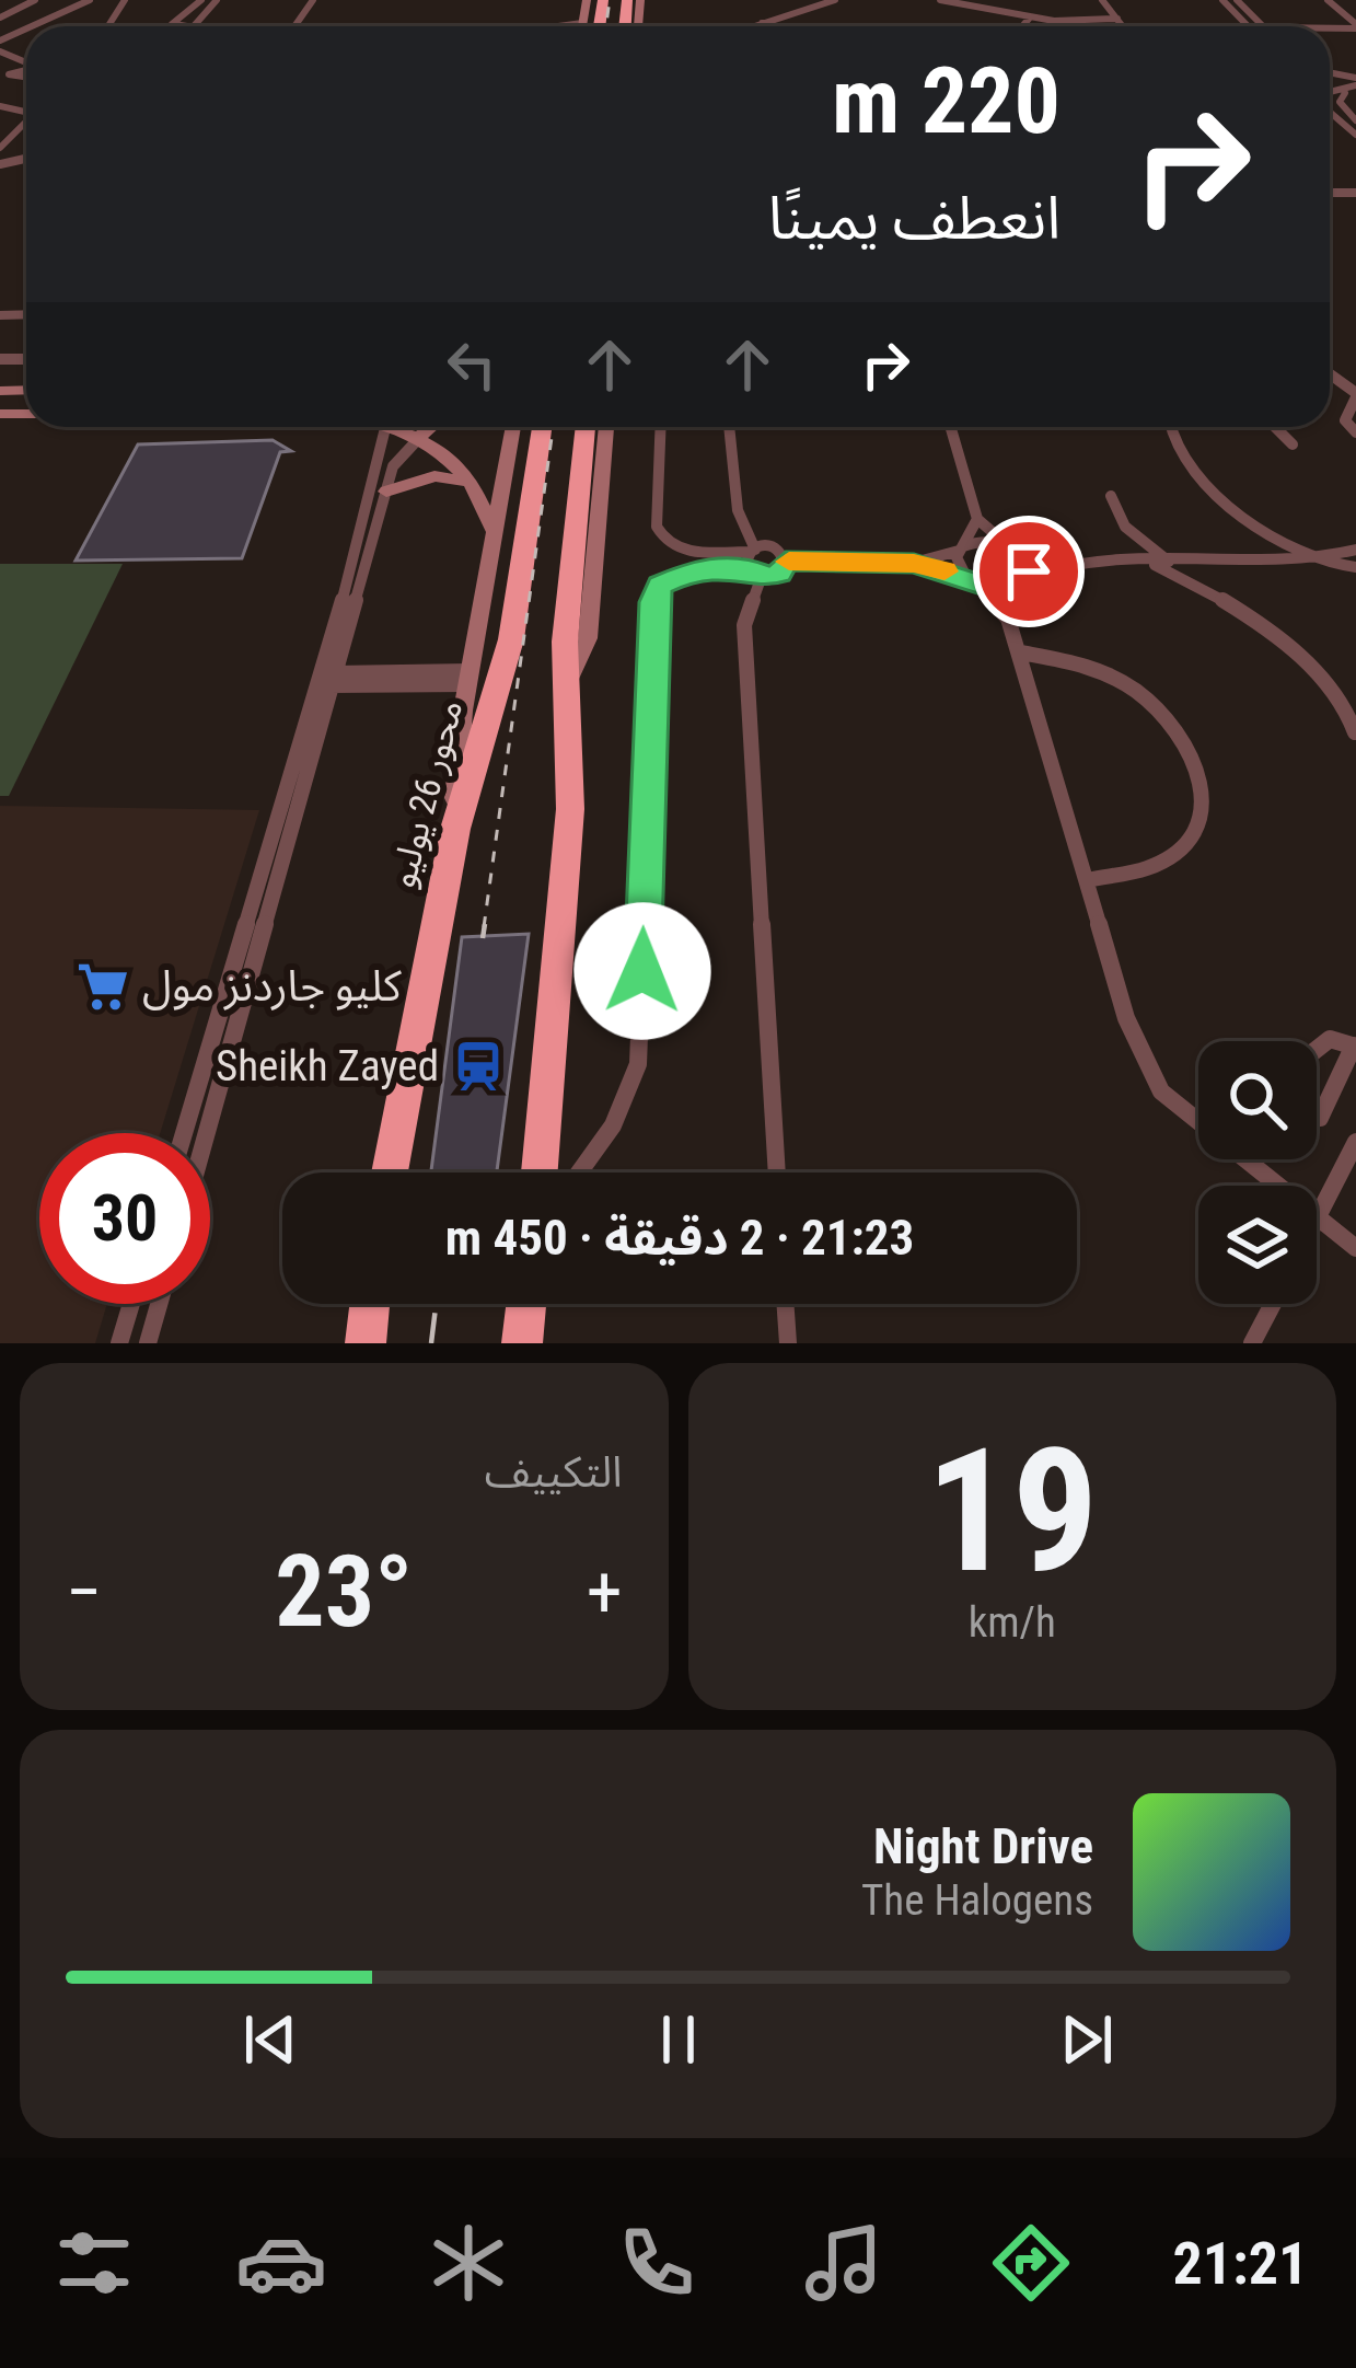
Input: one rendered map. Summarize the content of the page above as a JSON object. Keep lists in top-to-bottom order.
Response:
{
  "streets": {
    "highway": ["محور 26 يوليو"]
  },
  "places": {
    "supermarket": ["كليو جاردنز مول"],
    "station": ["Sheikh Zayed"]
  },
  "page": {
    "turn": ["220 m", "انعطف يمينًا"],
    "limit": "30",
    "trip": "21:23 · 2 دقيقة · 450 m",
    "tile": [
      ["19", "km/h"],
      "التكييف"
    ],
    "heat": ["−", "23°", "+"],
    "song": ["Night Drive", "The Halogens"],
    "tabs": "21:21"
  }
}
